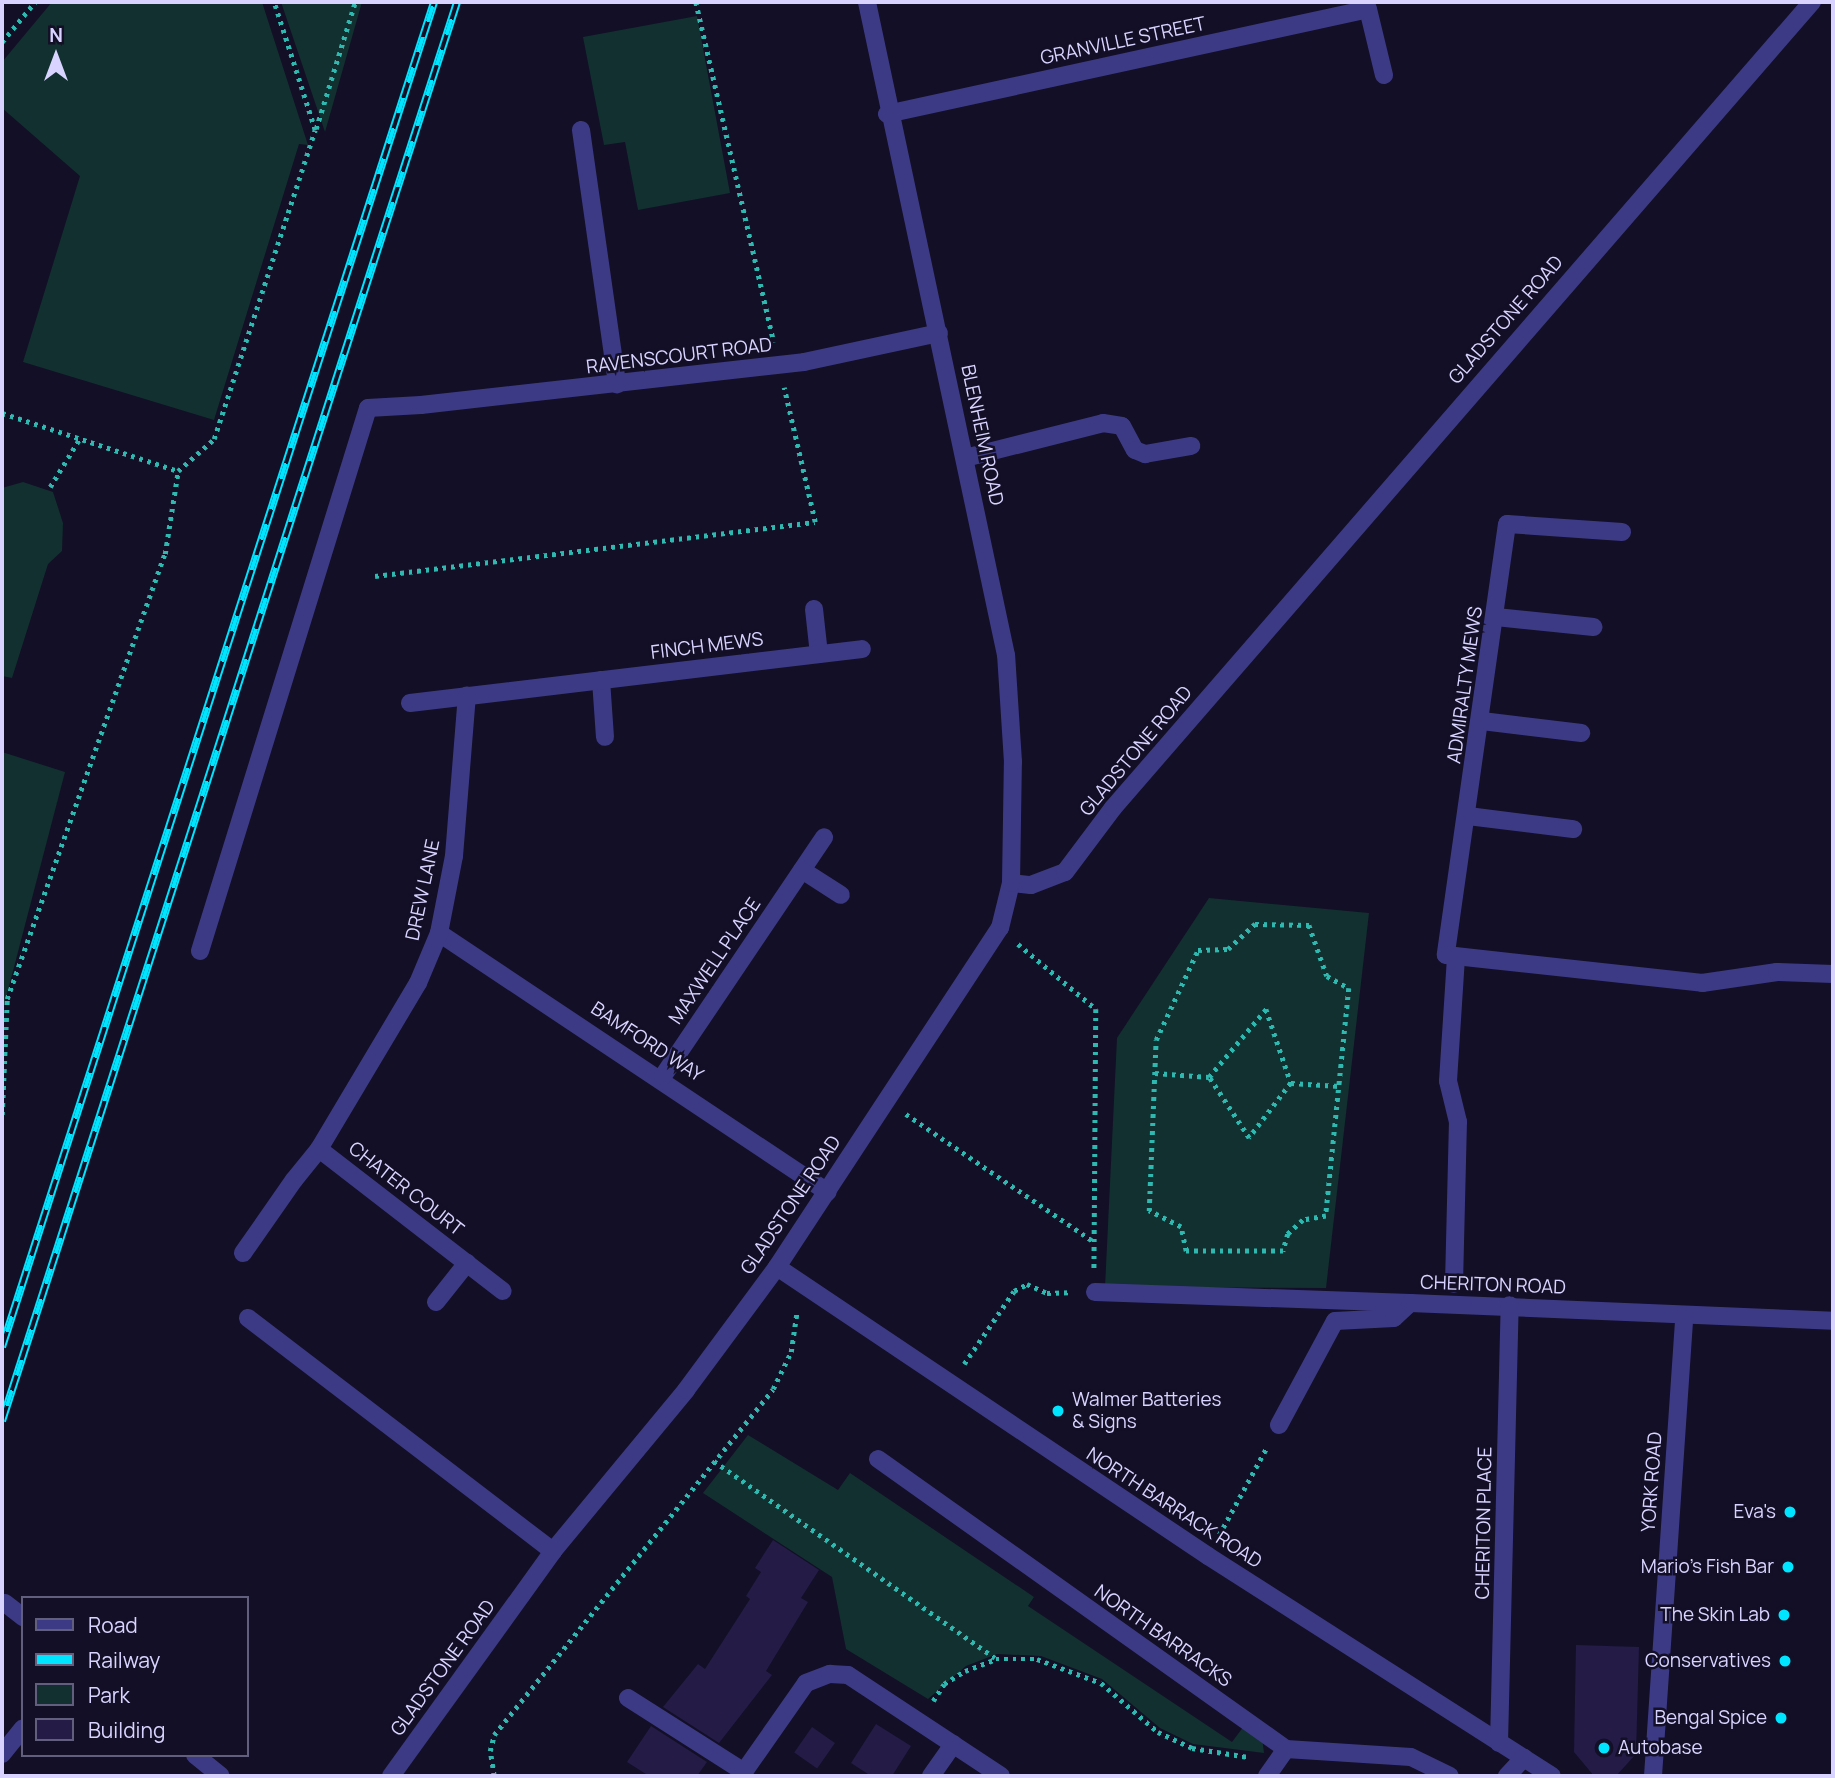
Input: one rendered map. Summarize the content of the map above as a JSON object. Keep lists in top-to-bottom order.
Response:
{
  "streets": {
    "street": [
      "GRANVILLE STREET",
      "GLADSTONE ROAD",
      "RAVENSCOURT ROAD",
      "BLENHEIM ROAD",
      "FINCH MEWS",
      "ADMIRALTY MEWS",
      "DREW LANE",
      "MAXWELL PLACE",
      "BAMFORD WAY",
      "CHATER COURT",
      "CHERITON ROAD",
      "YORK ROAD",
      "NORTH BARRACK ROAD",
      "CHERITON PLACE",
      "NORTH BARRACKS"
    ]
  },
  "crossings": [
    ["GRANVILLE STREET", "BLENHEIM ROAD"],
    ["GLADSTONE ROAD", "BLENHEIM ROAD"],
    ["GLADSTONE ROAD", "BAMFORD WAY"],
    ["GLADSTONE ROAD", "NORTH BARRACK ROAD"],
    ["RAVENSCOURT ROAD", "BLENHEIM ROAD"],
    ["FINCH MEWS", "DREW LANE"],
    ["DREW LANE", "BAMFORD WAY"],
    ["DREW LANE", "CHATER COURT"],
    ["MAXWELL PLACE", "BAMFORD WAY"],
    ["CHERITON ROAD", "YORK ROAD"],
    ["CHERITON ROAD", "CHERITON PLACE"],
    ["NORTH BARRACK ROAD", "CHERITON PLACE"]
  ],
  "places": [
    "Walmer Batteries & Signs",
    "Eva's",
    "Mario's Fish Bar",
    "The Skin Lab",
    "Conservatives",
    "Bengal Spice",
    "Autobase"
  ],
  "legend": [
    "Road",
    "Railway",
    "Park",
    "Building"
  ],
  "north": "top"
}
